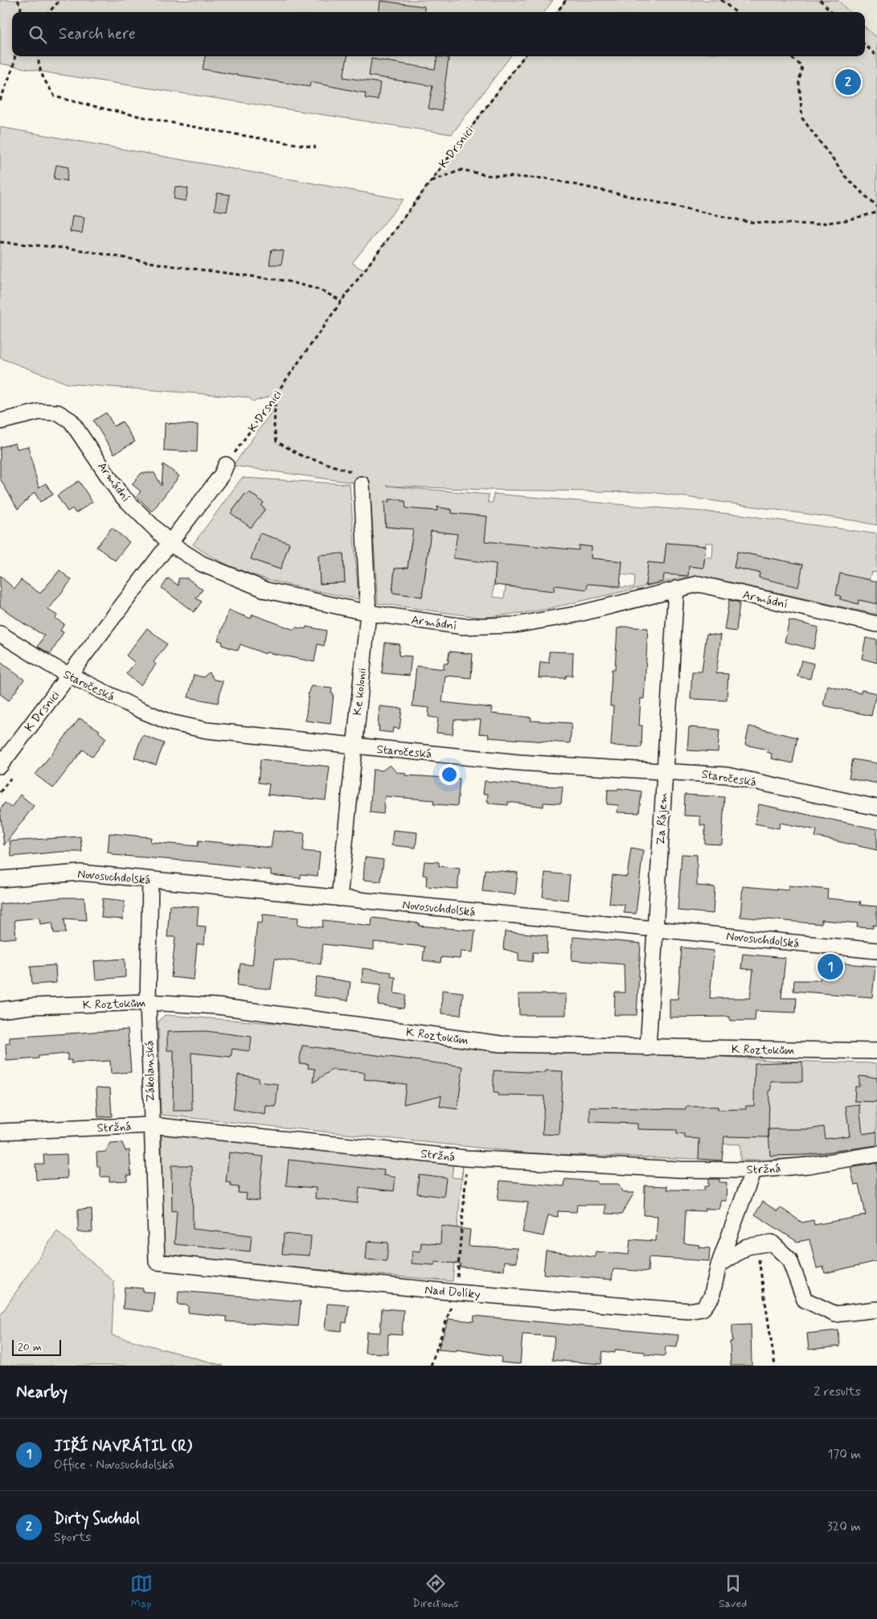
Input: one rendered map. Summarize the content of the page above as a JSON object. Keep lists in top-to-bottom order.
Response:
{
  "streets": {
    "street": [
      "K Drsnici",
      "Armádní",
      "Staročeská",
      "Ke kolonii",
      "Za Rájem",
      "Novosuchdolská",
      "K Roztokům",
      "Zákolanská",
      "Stržná",
      "Nad Dolíky"
    ]
  },
  "crossings": [
    ["K Drsnici", "Armádní"],
    ["K Drsnici", "Staročeská"],
    ["Armádní", "Ke kolonii"],
    ["Armádní", "Za Rájem"],
    ["Staročeská", "Ke kolonii"],
    ["Staročeská", "Za Rájem"],
    ["Ke kolonii", "Novosuchdolská"],
    ["Za Rájem", "Novosuchdolská"],
    ["Za Rájem", "K Roztokům"],
    ["Novosuchdolská", "Zákolanská"],
    ["K Roztokům", "Zákolanská"],
    ["Zákolanská", "Stržná"],
    ["Zákolanská", "Nad Dolíky"],
    ["Stržná", "Nad Dolíky"]
  ],
  "scale_bar": "20 m",
  "page": {
    "search": "Search here",
    "pins": ["2", "1"],
    "scale": "20 m",
    "heading": ["Nearby", "2 results"],
    "list": [
      {
        "mark": "1",
        "name": "JIŘÍ NAVRÁTIL (R)",
        "note": "Office · Novosuchdolská",
        "value": "170 m"
      },
      {
        "mark": "2",
        "name": "Dirty Suchdol",
        "note": "Sports",
        "value": "320 m"
      }
    ],
    "nav": ["Map", "Directions", "Saved"]
  }
}
